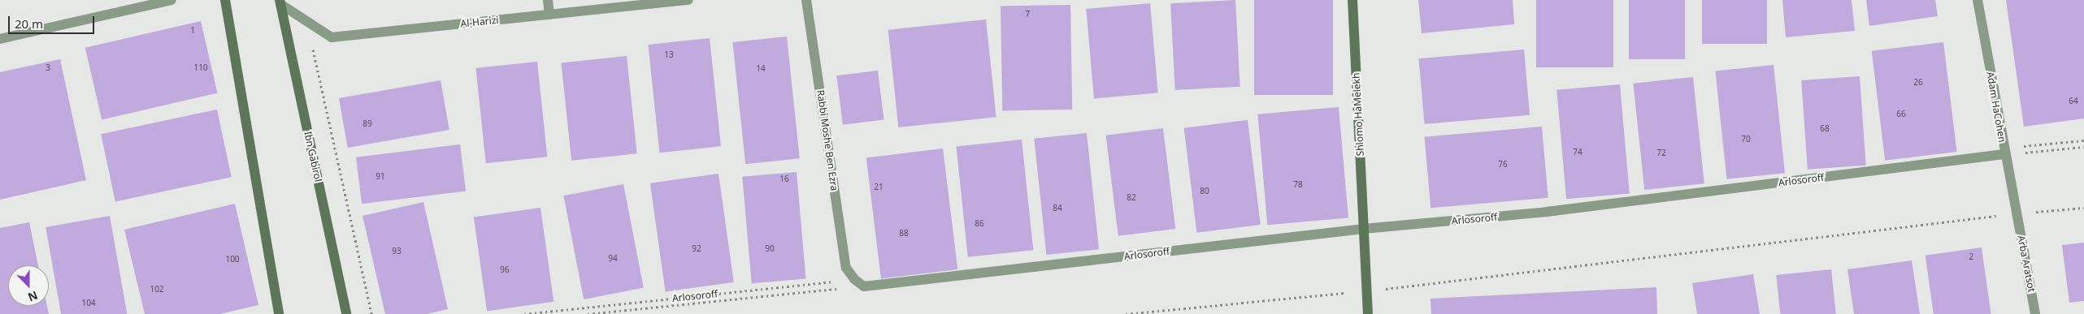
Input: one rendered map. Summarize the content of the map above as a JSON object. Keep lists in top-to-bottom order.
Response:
{
  "streets": {
    "main road": ["Shlomo HaMelekh", "Ibn Gabirol"],
    "street": [
      "Al-Harizi",
      "Adam HaCohen",
      "Rabbi Moshe Ben Ezra",
      "Arlosoroff",
      "Arba Aratsot"
    ]
  },
  "crossings": [
    ["Al-Harizi", "Ibn Gabirol"],
    ["Adam HaCohen", "Arlosoroff"],
    ["Adam HaCohen", "Arba Aratsot"],
    ["Shlomo HaMelekh", "Arlosoroff"],
    ["Rabbi Moshe Ben Ezra", "Arlosoroff"]
  ],
  "house_numbers": [
    "7",
    "1",
    "13",
    "3",
    "110",
    "14",
    "26",
    "64",
    "66",
    "89",
    "68",
    "70",
    "74",
    "72",
    "76",
    "91",
    "16",
    "78",
    "21",
    "80",
    "82",
    "84",
    "86",
    "88",
    "92",
    "90",
    "93",
    "2",
    "94",
    "100",
    "96",
    "102",
    "104"
  ],
  "scale_bar": "20 m",
  "north": "bottom"
}
